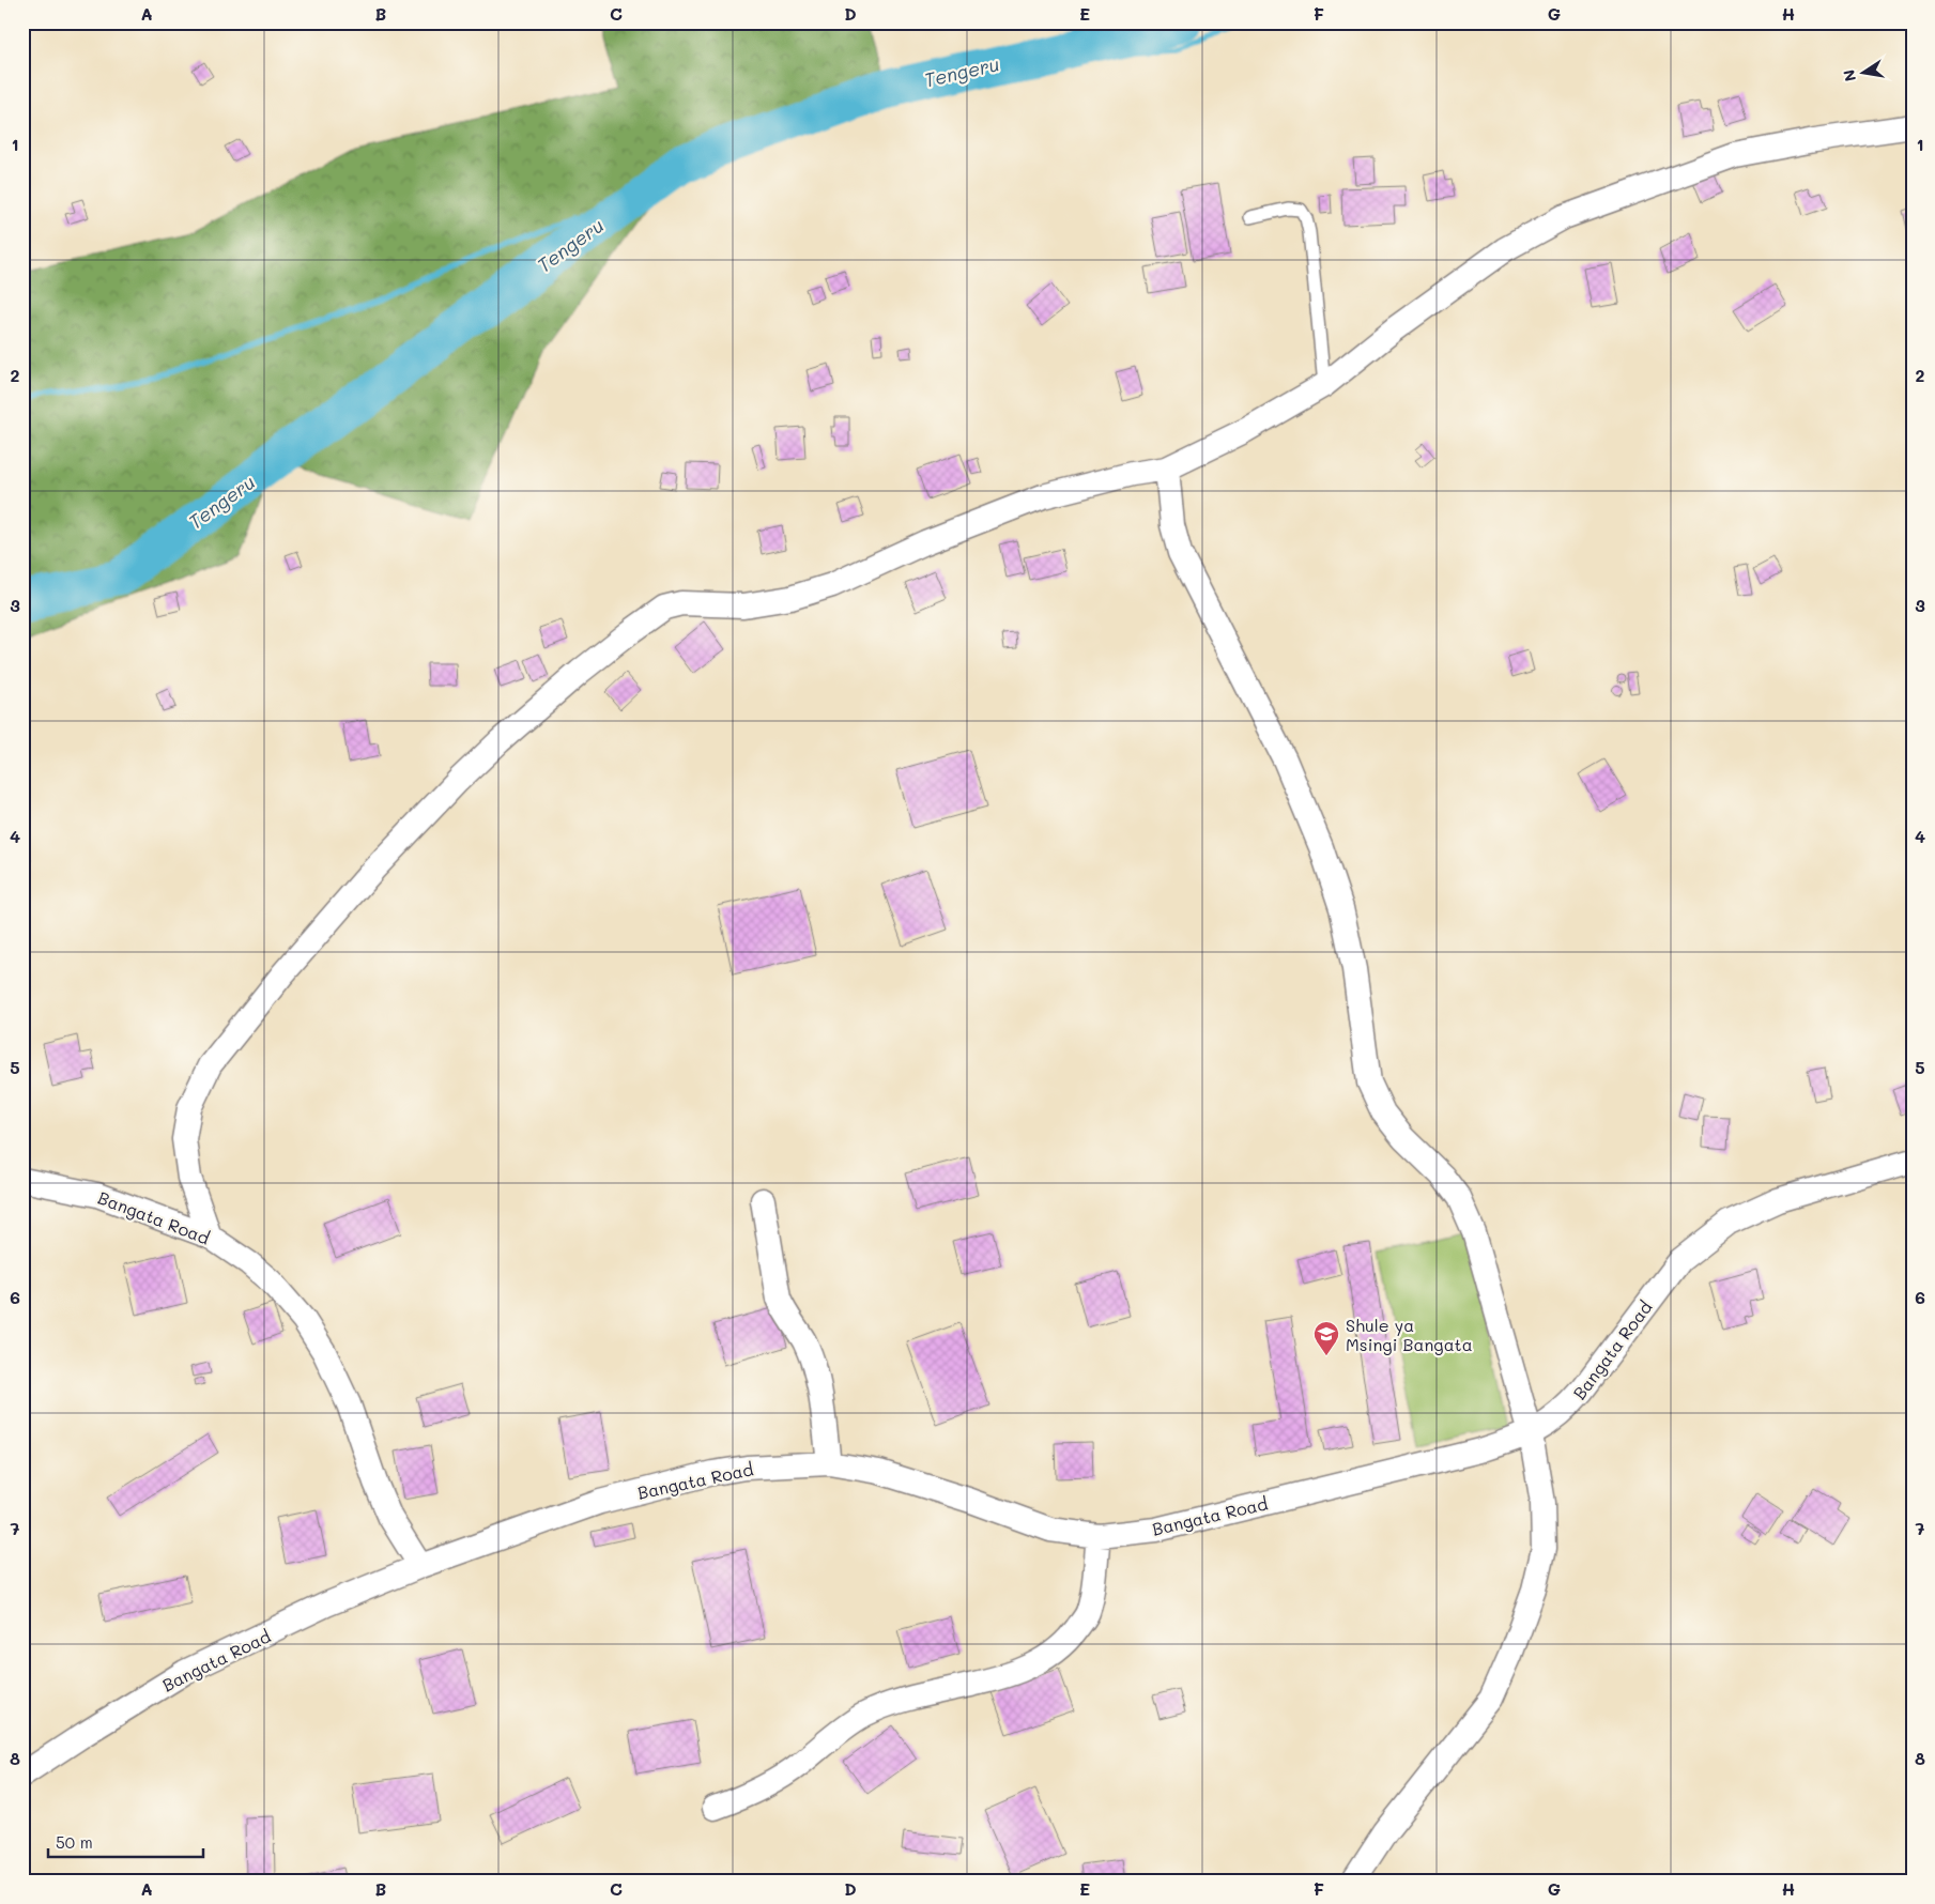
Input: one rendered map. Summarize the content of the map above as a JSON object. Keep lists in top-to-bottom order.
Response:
{
  "streets": {
    "street": ["Bangata Road"]
  },
  "water": ["Tengeru"],
  "places": {
    "school or university": ["Shule ya Msingi Bangata"]
  },
  "scale_bar": "50 m",
  "north": "left",
  "grid": {
    "columns": [
      "A",
      "B",
      "C",
      "D",
      "E",
      "F",
      "G",
      "H"
    ],
    "rows": [
      "1",
      "2",
      "3",
      "4",
      "5",
      "6",
      "7",
      "8"
    ]
  }
}
